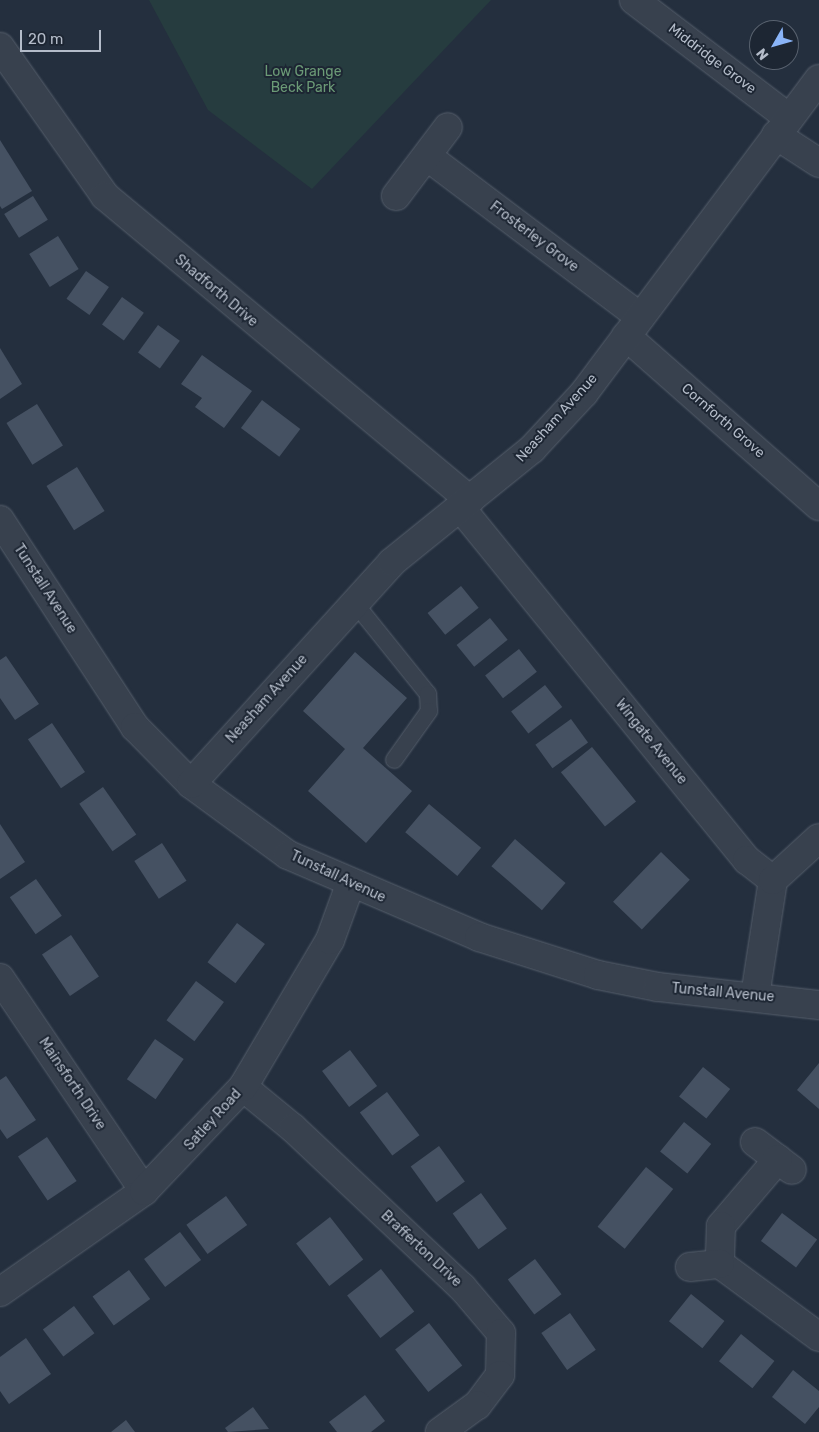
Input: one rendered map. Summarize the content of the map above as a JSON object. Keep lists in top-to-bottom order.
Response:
{
  "streets": {
    "street": [
      "Middridge Grove",
      "Frosterley Grove",
      "Shadforth Drive",
      "Neasham Avenue",
      "Cornforth Grove",
      "Tunstall Avenue",
      "Wingate Avenue",
      "Mainsforth Drive",
      "Satley Road",
      "Brafferton Drive"
    ]
  },
  "crossings": [
    ["Middridge Grove", "Neasham Avenue"],
    ["Frosterley Grove", "Neasham Avenue"],
    ["Frosterley Grove", "Cornforth Grove"],
    ["Shadforth Drive", "Neasham Avenue"],
    ["Shadforth Drive", "Wingate Avenue"],
    ["Neasham Avenue", "Cornforth Grove"],
    ["Neasham Avenue", "Tunstall Avenue"],
    ["Neasham Avenue", "Wingate Avenue"],
    ["Tunstall Avenue", "Satley Road"],
    ["Mainsforth Drive", "Satley Road"],
    ["Satley Road", "Brafferton Drive"]
  ],
  "parks": ["Low Grange Beck Park"],
  "scale_bar": "20 m",
  "north": "bottom left"
}
